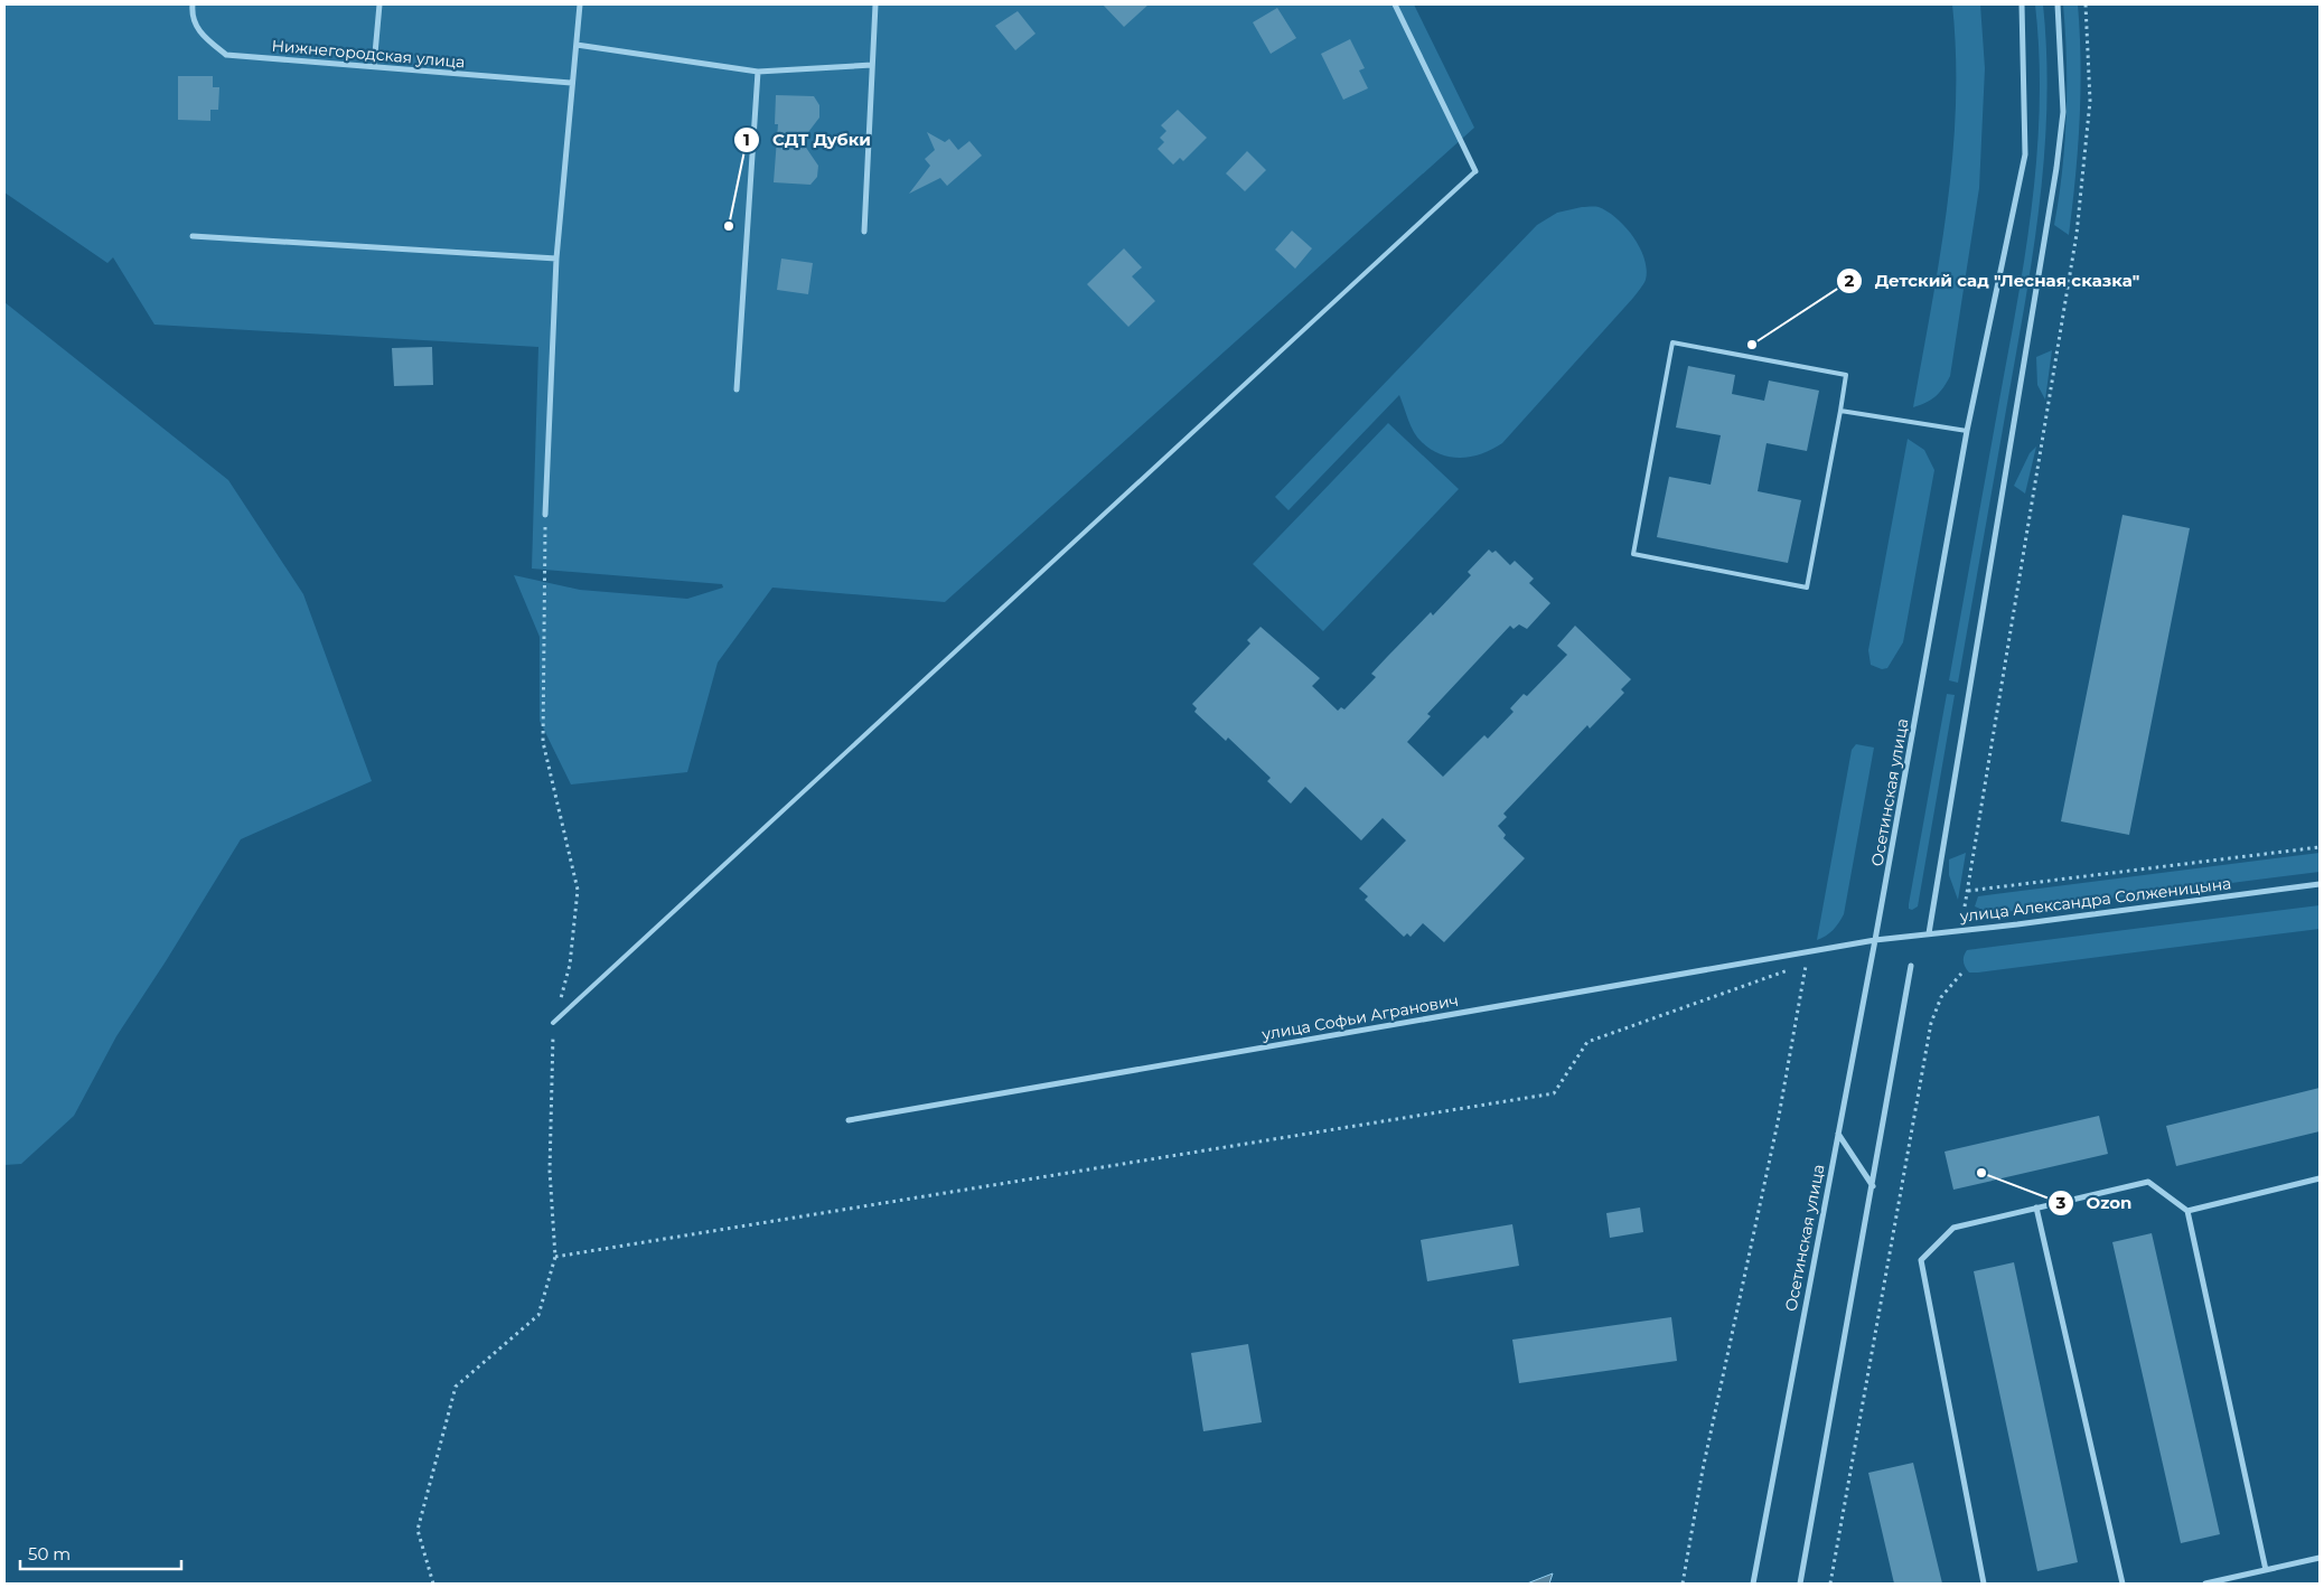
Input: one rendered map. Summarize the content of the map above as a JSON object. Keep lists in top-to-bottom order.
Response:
{
  "streets": {
    "street": [
      "Нижнегородская улица",
      "Осетинская улица",
      "улица Александра Солженицына",
      "улица Софьи Агранович"
    ]
  },
  "crossings": [
    ["Осетинская улица", "улица Александра Солженицына"],
    ["Осетинская улица", "улица Софьи Агранович"],
    ["улица Александра Солженицына", "улица Софьи Агранович"]
  ],
  "places": ["СДТ Дубки", "Детский сад \"Лесная сказка\"", "Ozon"],
  "scale_bar": "50 m"
}
